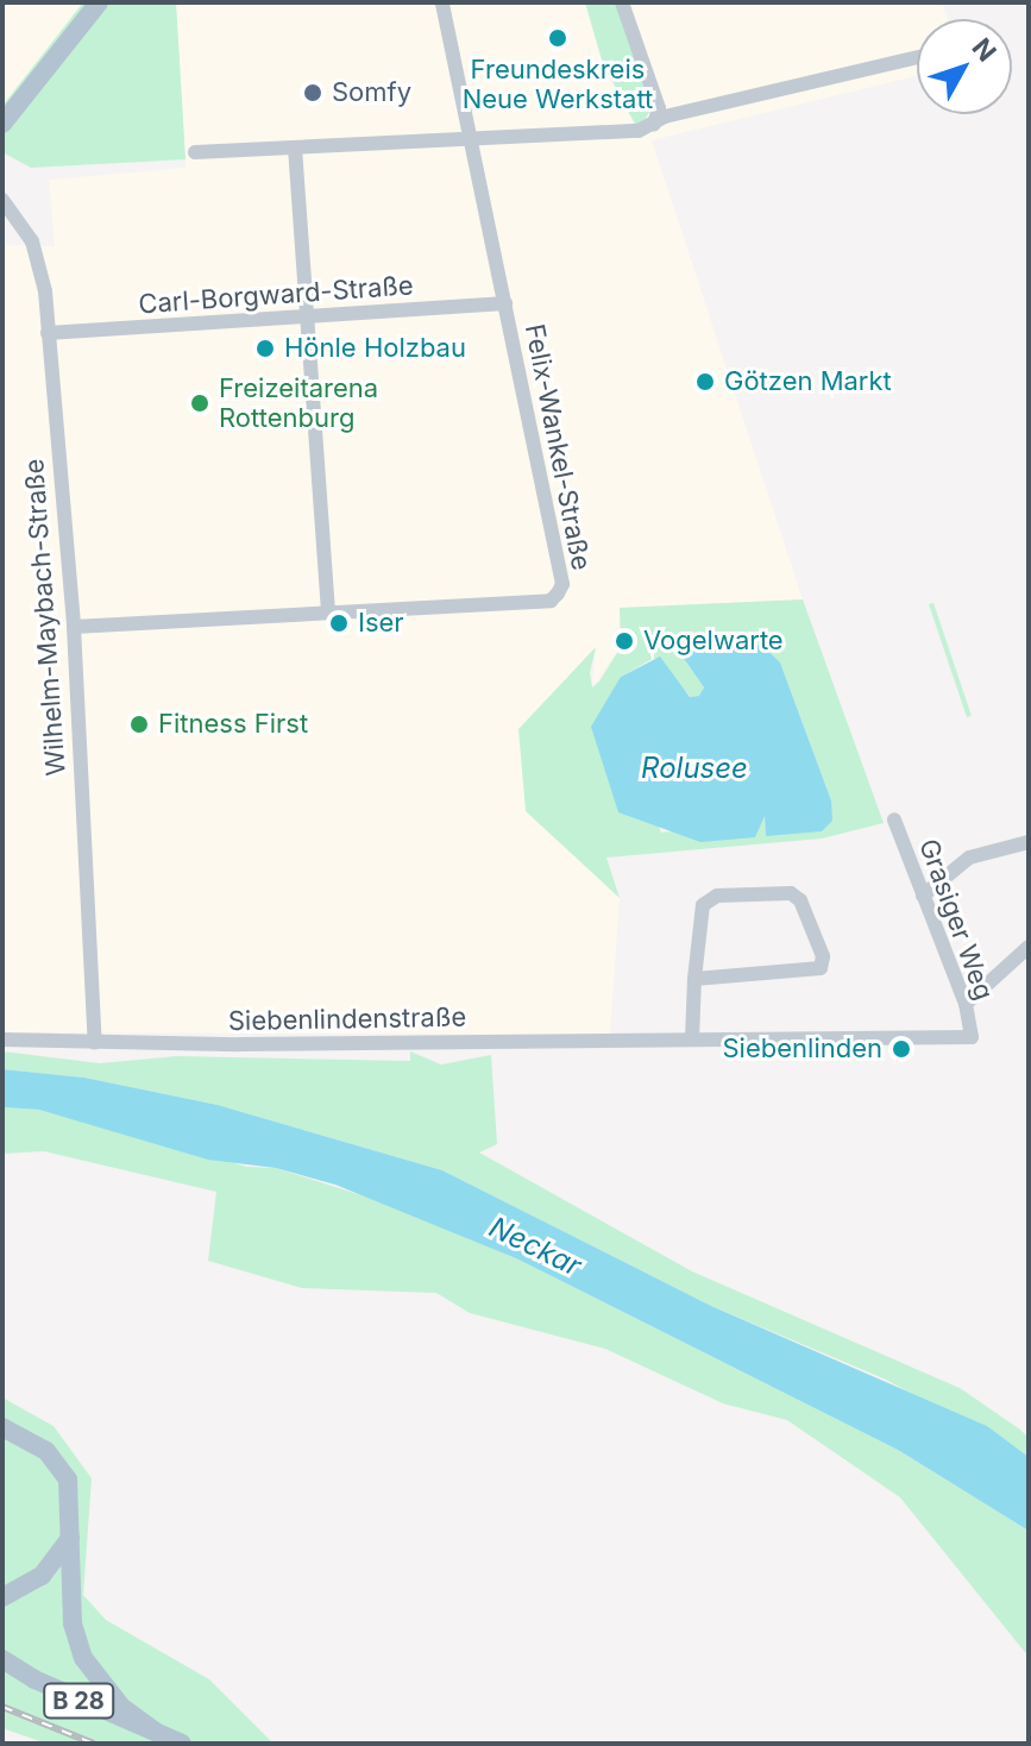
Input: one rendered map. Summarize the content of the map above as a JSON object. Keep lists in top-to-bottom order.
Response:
{
  "streets": {
    "main road": ["B 28"],
    "street": [
      "Carl-Borgward-Straße",
      "Felix-Wankel-Straße",
      "Wilhelm-Maybach-Straße",
      "Grasiger Weg",
      "Siebenlindenstraße"
    ]
  },
  "crossings": [
    ["Carl-Borgward-Straße", "Felix-Wankel-Straße"],
    ["Carl-Borgward-Straße", "Wilhelm-Maybach-Straße"],
    ["Felix-Wankel-Straße", "Wilhelm-Maybach-Straße"],
    ["Wilhelm-Maybach-Straße", "Siebenlindenstraße"],
    ["Grasiger Weg", "Siebenlindenstraße"]
  ],
  "water": ["Rolusee", "Neckar"],
  "places": [
    "Freundeskreis Neue Werkstatt",
    "Somfy",
    "Hönle Holzbau",
    "Götzen Markt",
    "Freizeitarena Rottenburg",
    "Iser",
    "Vogelwarte",
    "Fitness First",
    "Siebenlinden"
  ],
  "north": "top right"
}
